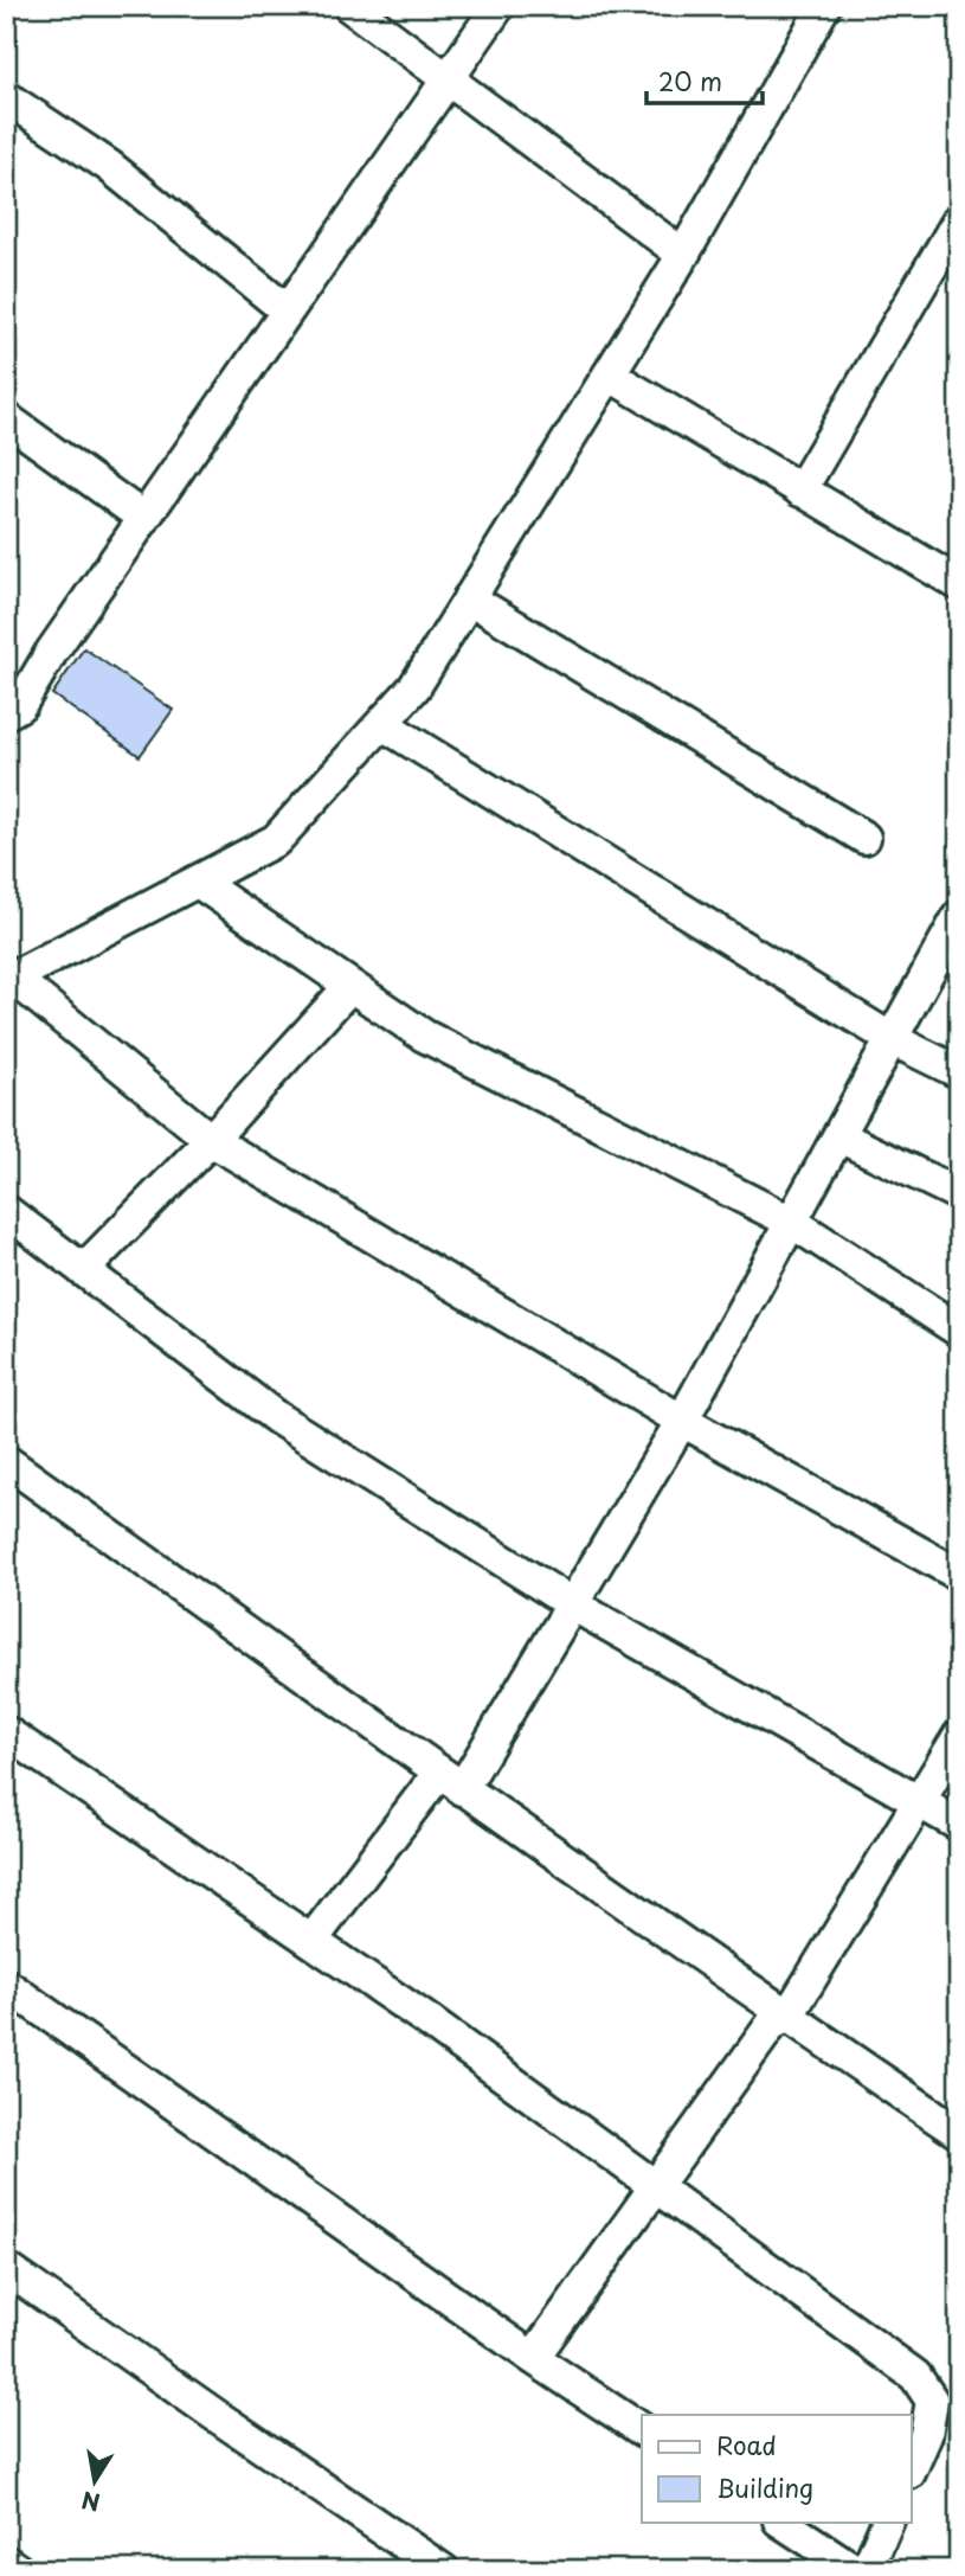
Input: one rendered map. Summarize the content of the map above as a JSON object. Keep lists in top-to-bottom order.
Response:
{
  "legend": ["Road", "Building"],
  "scale_bar": "20 m",
  "north": "bottom"
}
